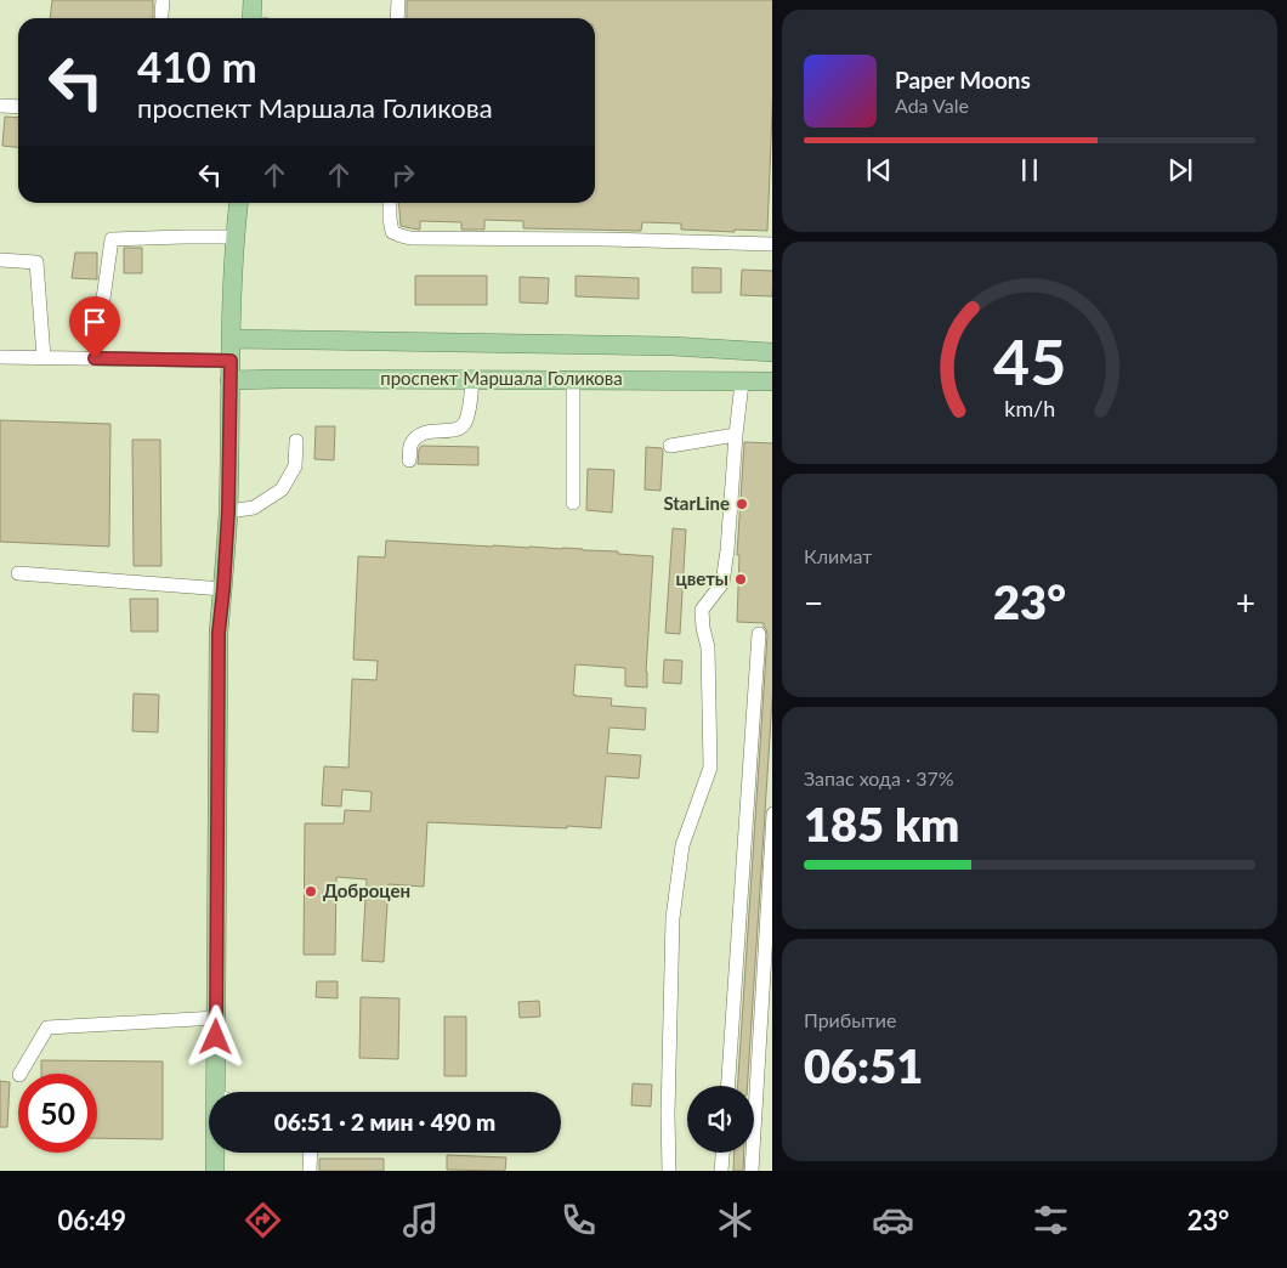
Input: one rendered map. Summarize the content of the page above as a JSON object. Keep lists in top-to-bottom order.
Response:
{
  "streets": {
    "main road": ["проспект Маршала Голикова"]
  },
  "places": ["StarLine", "цветы", "Доброцен"],
  "page": {
    "turn": ["410 m", "проспект Маршала Голикова"],
    "song": ["Paper Moons", "Ada Vale"],
    "tile": [
      "Климат",
      ["Запас хода · 37%", "185 km"],
      ["Прибытие", "06:51"]
    ],
    "heat": ["−", "23°", "+"],
    "limit": "50",
    "trip": "06:51 · 2 мин · 490 m",
    "tabs": ["06:49", "23°"],
    "gauge": ["45", "km/h"]
  }
}
